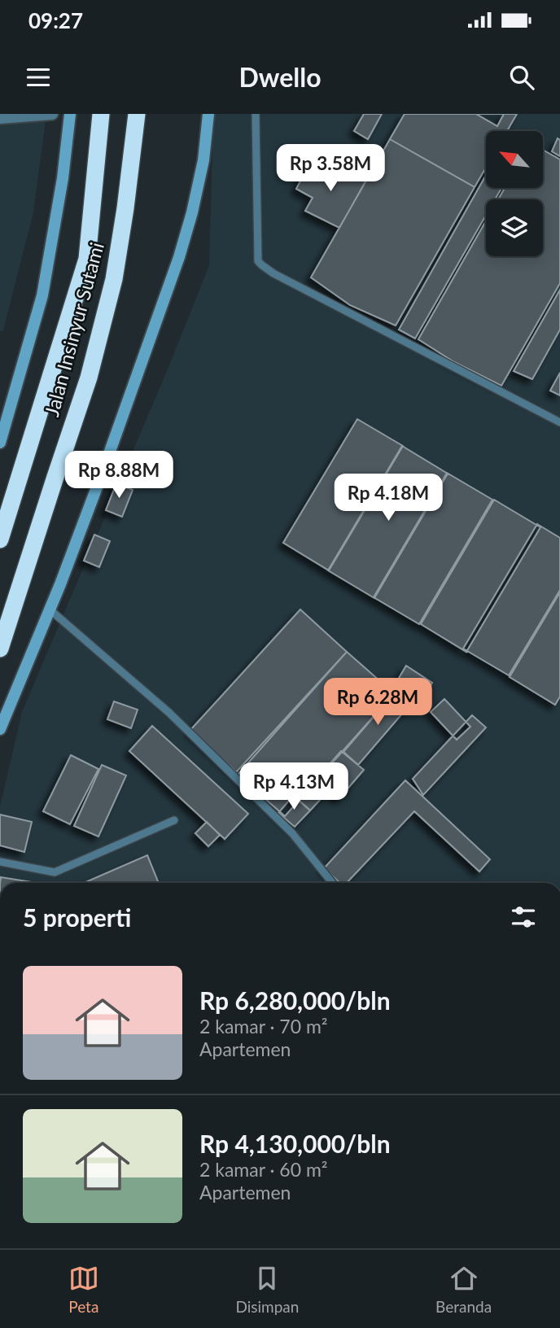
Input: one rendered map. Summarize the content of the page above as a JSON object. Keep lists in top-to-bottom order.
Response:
{
  "streets": {
    "highway": ["Jalan Insinyur Sutami"]
  },
  "north": "top left",
  "page": {
    "status": "09:27",
    "header": "Dwello",
    "price": [
      "Rp 3.58M",
      "Rp 8.88M",
      "Rp 4.18M",
      "Rp 6.28M",
      "Rp 4.13M"
    ],
    "heading": "5 properti",
    "list": [
      {
        "name": "Rp 6,280,000/bln",
        "note": "2 kamar · 70 m² · Apartemen"
      },
      {
        "name": "Rp 4,130,000/bln",
        "note": "2 kamar · 60 m² · Apartemen"
      }
    ],
    "tabs": ["Peta", "Disimpan", "Beranda"]
  }
}
